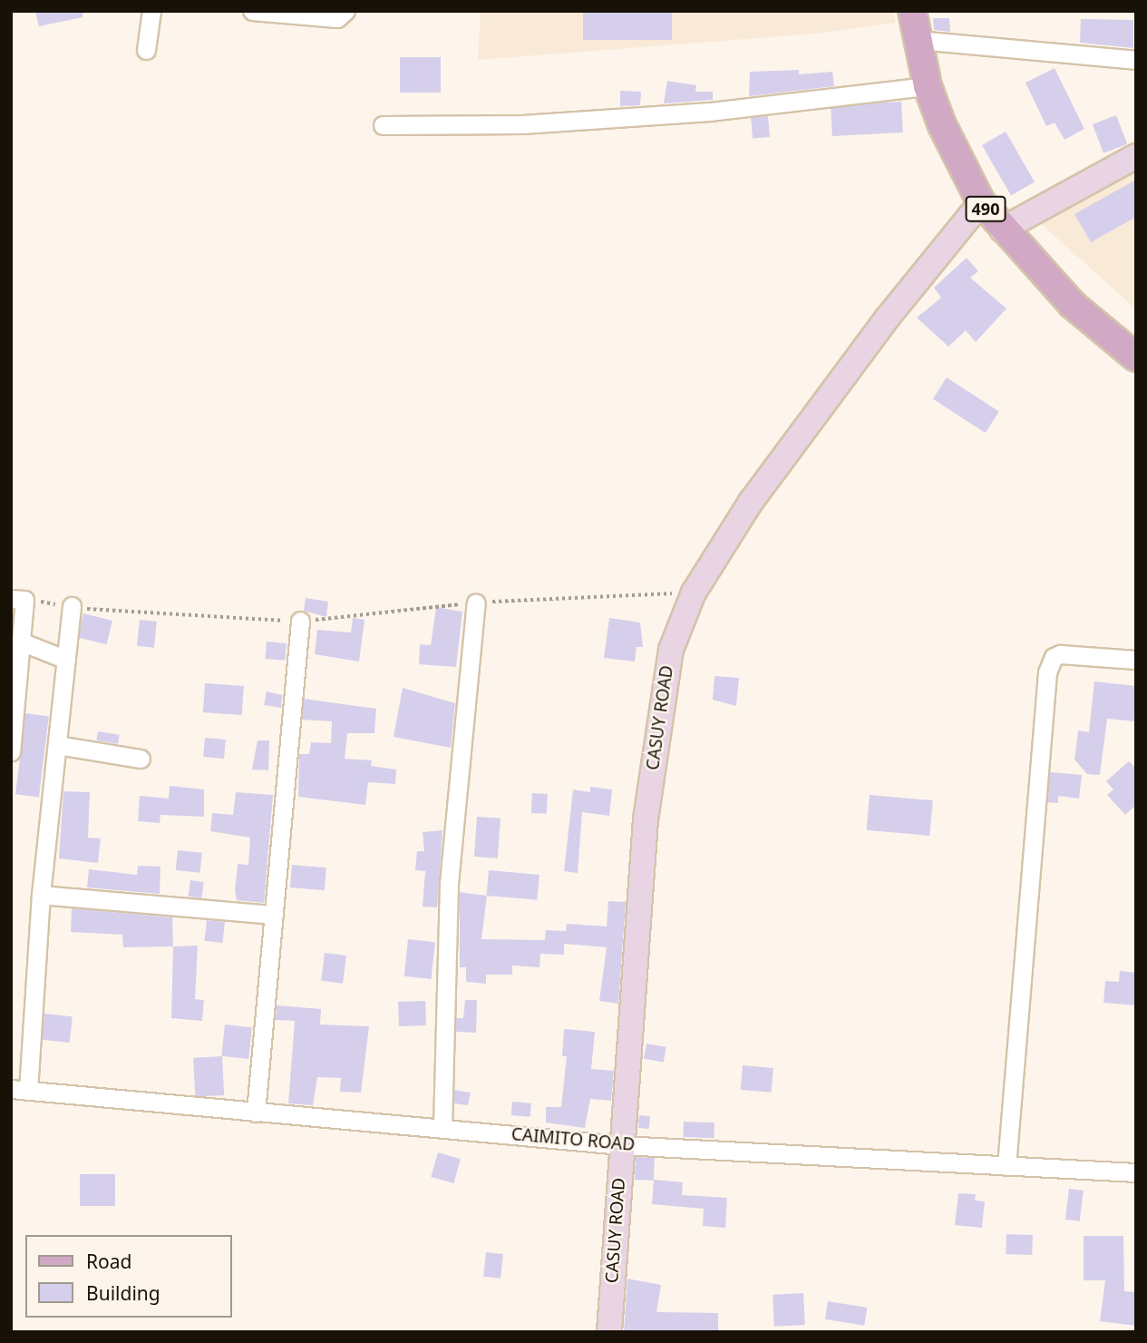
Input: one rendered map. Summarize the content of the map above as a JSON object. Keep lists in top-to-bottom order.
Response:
{
  "streets": {
    "main road": ["490"],
    "street": ["CASUY ROAD", "CAIMITO ROAD"]
  },
  "crossings": [
    ["490", "CASUY ROAD"],
    ["CASUY ROAD", "CAIMITO ROAD"]
  ],
  "legend": ["Road", "Building"]
}
